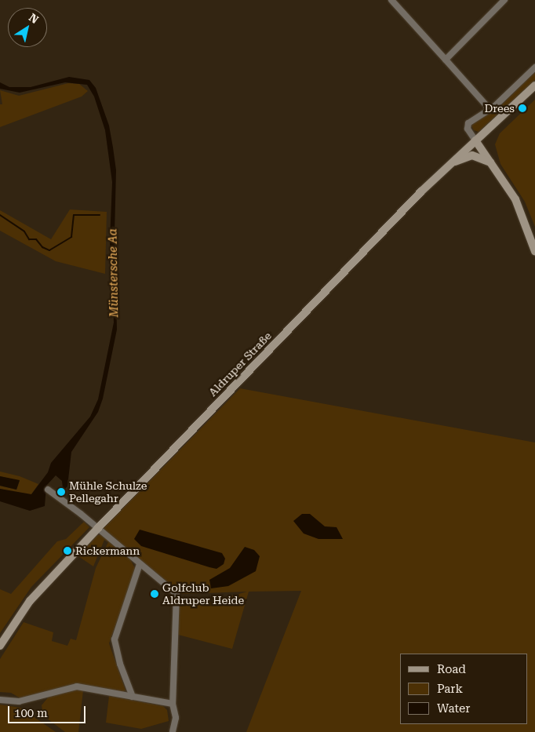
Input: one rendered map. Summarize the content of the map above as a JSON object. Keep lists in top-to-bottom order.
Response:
{
  "streets": {
    "main road": ["Aldruper Straße"]
  },
  "water": ["Münstersche Aa"],
  "places": [
    "Drees",
    "Mühle Schulze Pellegahr",
    "Rickermann",
    "Golfclub Aldruper Heide"
  ],
  "legend": ["Road", "Park", "Water"],
  "scale_bar": "100 m",
  "north": "top right"
}
